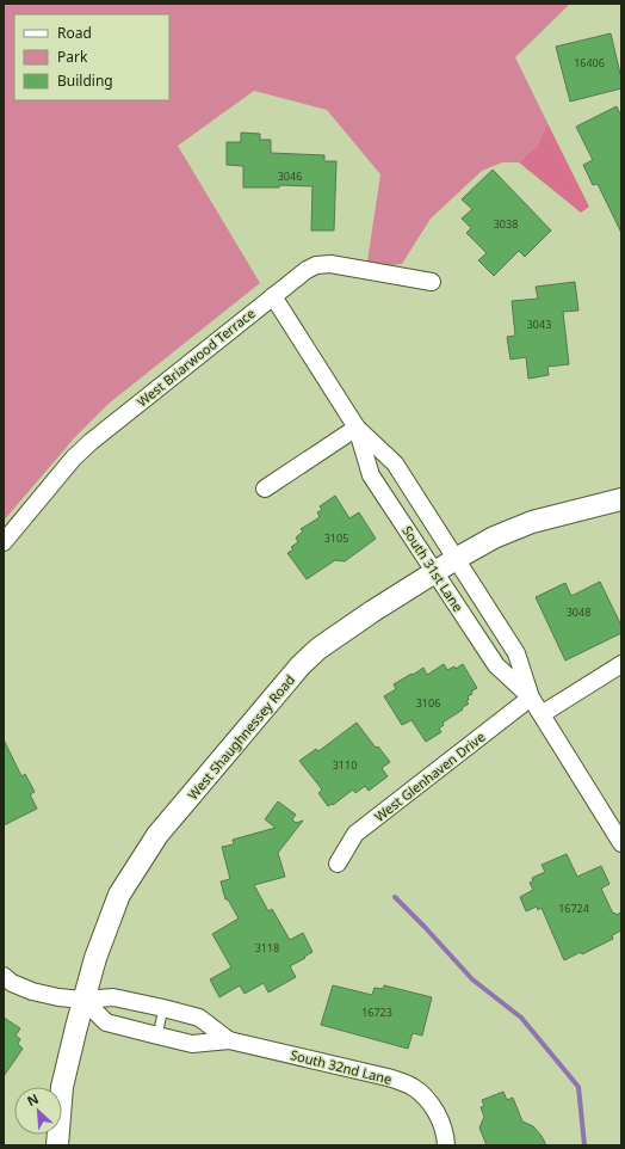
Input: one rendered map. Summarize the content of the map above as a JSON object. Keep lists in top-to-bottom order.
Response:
{
  "streets": {
    "street": [
      "West Briarwood Terrace",
      "South 31st Lane",
      "West Shaughnessey Road",
      "West Glenhaven Drive",
      "South 32nd Lane"
    ]
  },
  "crossings": [
    ["West Briarwood Terrace", "South 31st Lane"],
    ["South 31st Lane", "West Shaughnessey Road"],
    ["South 31st Lane", "West Glenhaven Drive"],
    ["West Shaughnessey Road", "South 32nd Lane"]
  ],
  "house_numbers": [
    "16406",
    "3046",
    "3038",
    "3043",
    "3105",
    "3048",
    "3106",
    "3110",
    "16724",
    "3118",
    "16723"
  ],
  "legend": ["Road", "Park", "Building"],
  "north": "top left"
}
